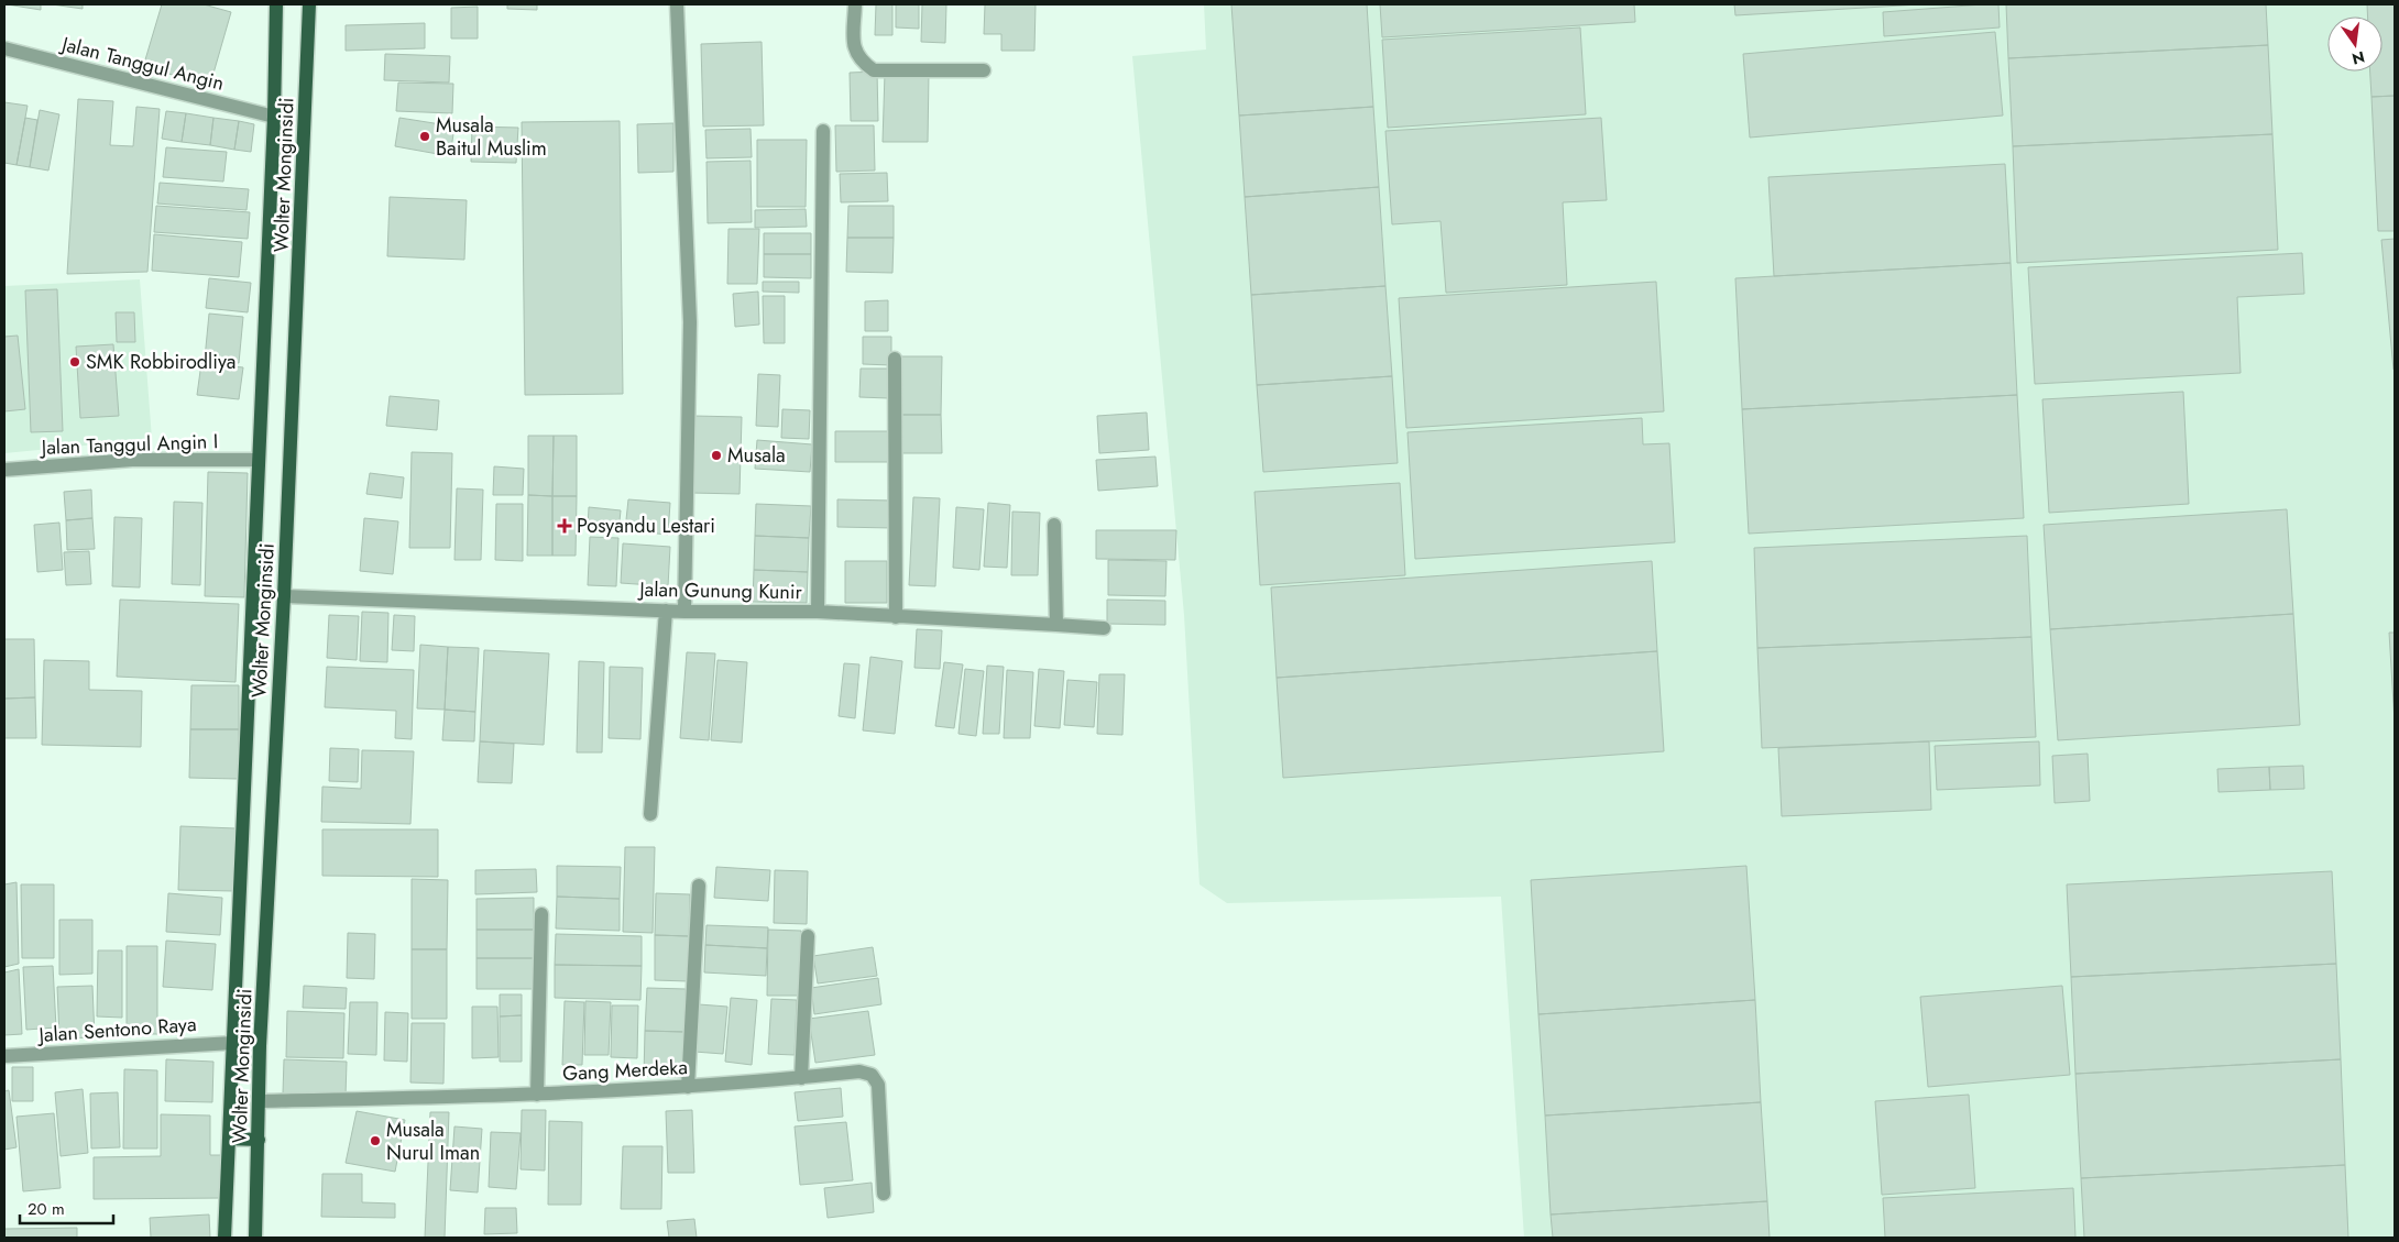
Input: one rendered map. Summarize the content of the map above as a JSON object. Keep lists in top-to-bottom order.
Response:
{
  "streets": {
    "main road": ["Wolter Monginsidi"],
    "street": [
      "Jalan Tanggul Angin",
      "Jalan Tanggul Angin I",
      "Jalan Gunung Kunir",
      "Jalan Sentono Raya",
      "Gang Merdeka"
    ]
  },
  "crossings": [
    ["Jalan Tanggul Angin", "Wolter Monginsidi"],
    ["Wolter Monginsidi", "Jalan Tanggul Angin I"],
    ["Wolter Monginsidi", "Jalan Gunung Kunir"],
    ["Wolter Monginsidi", "Jalan Sentono Raya"],
    ["Wolter Monginsidi", "Gang Merdeka"]
  ],
  "places": {
    "other": [
      "Musala Baitul Muslim",
      "SMK Robbirodliya",
      "Musala",
      "Musala Nurul Iman"
    ],
    "health": ["Posyandu Lestari"]
  },
  "scale_bar": "20 m",
  "north": "bottom"
}
